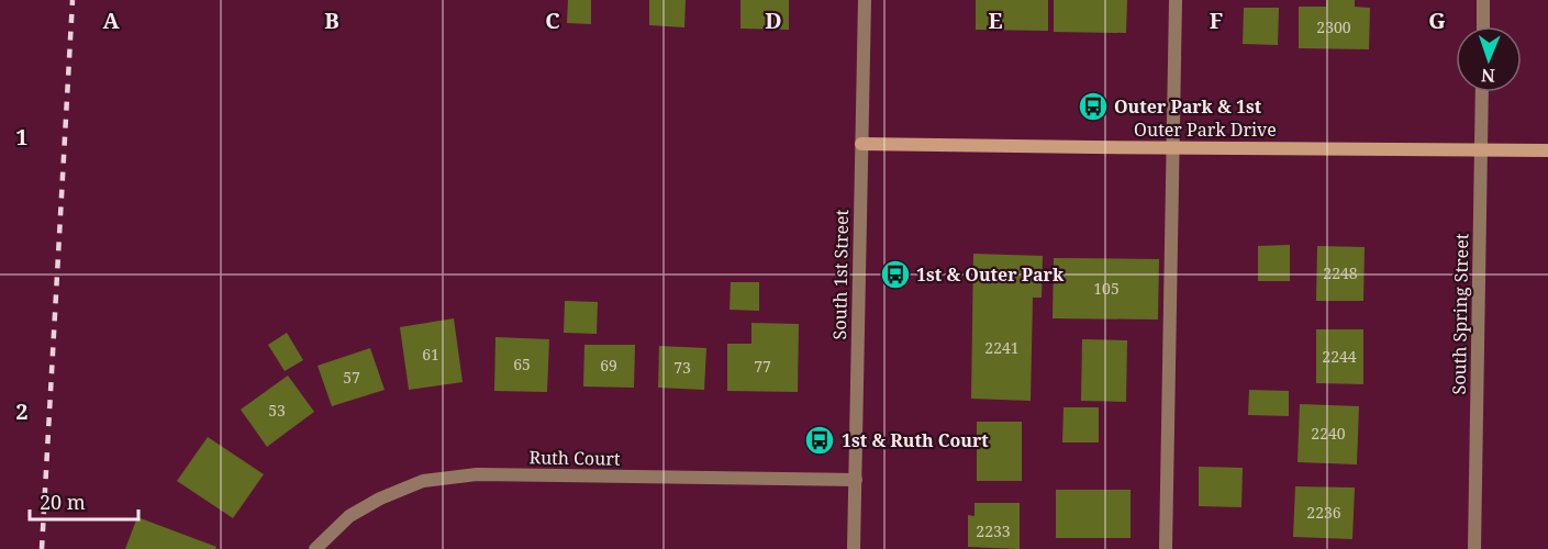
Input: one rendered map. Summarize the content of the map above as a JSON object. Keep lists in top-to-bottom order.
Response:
{
  "streets": {
    "street": [
      "Outer Park Drive",
      "South 1st Street",
      "South Spring Street",
      "Ruth Court"
    ]
  },
  "crossings": [
    ["Outer Park Drive", "South 1st Street"],
    ["Outer Park Drive", "South Spring Street"],
    ["South 1st Street", "Ruth Court"]
  ],
  "places": {
    "bus stop": ["Outer Park & 1st", "1st & Outer Park", "1st & Ruth Court"]
  },
  "house_numbers": [
    "2300",
    "2248",
    "105",
    "2241",
    "61",
    "2244",
    "65",
    "69",
    "77",
    "73",
    "57",
    "53",
    "2240",
    "2236",
    "2233"
  ],
  "scale_bar": "20 m",
  "north": "bottom",
  "grid": {
    "columns": [
      "A",
      "B",
      "C",
      "D",
      "E",
      "F",
      "G"
    ],
    "rows": ["1", "2"]
  }
}
